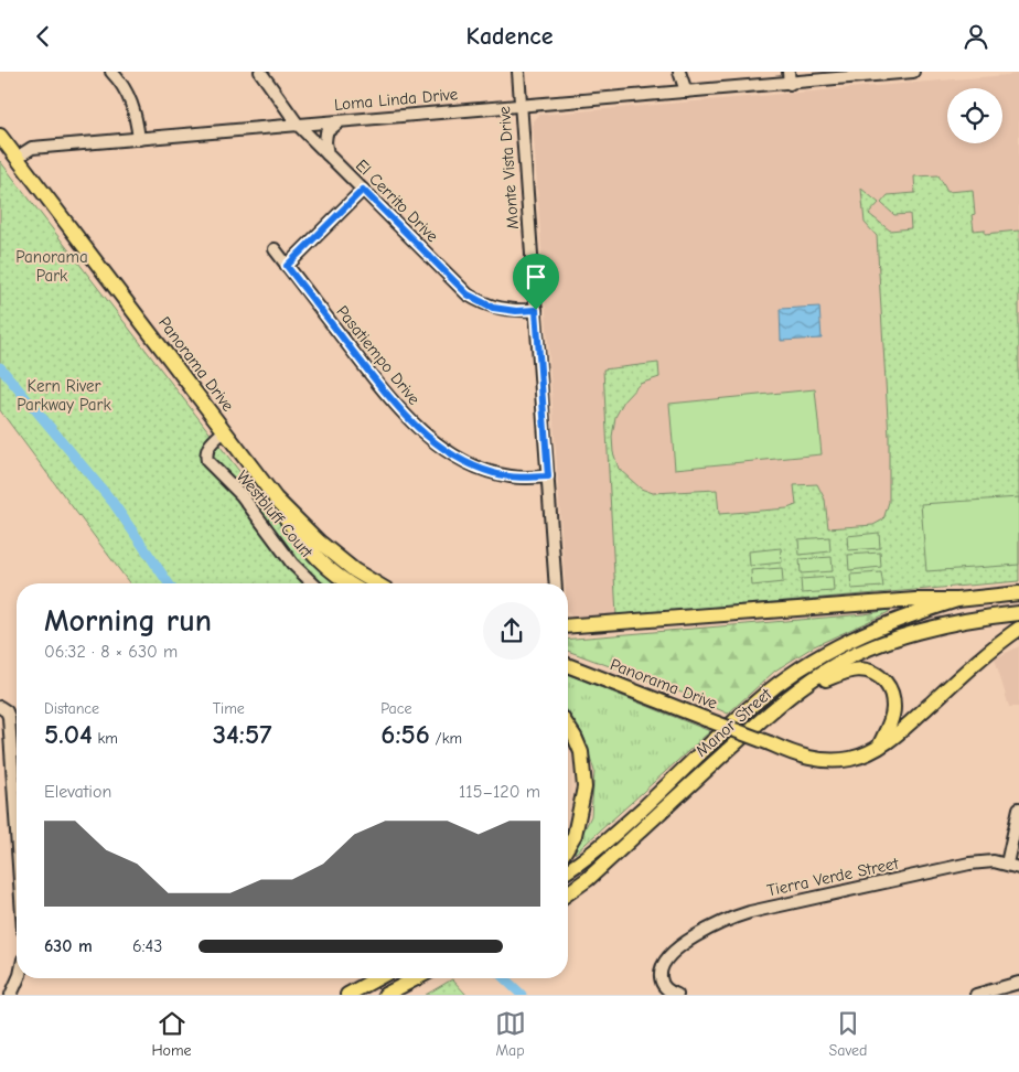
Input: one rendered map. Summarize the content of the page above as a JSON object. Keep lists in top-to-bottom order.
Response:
{
  "streets": {
    "main road": ["Panorama Drive", "Manor Street"],
    "street": [
      "Loma Linda Drive",
      "Monte Vista Drive",
      "El Cerrito Drive",
      "Pasatiempo Drive",
      "Westbluff Court",
      "Tierra Verde Street"
    ]
  },
  "crossings": [
    ["Loma Linda Drive", "Monte Vista Drive"],
    ["Loma Linda Drive", "El Cerrito Drive"],
    ["Loma Linda Drive", "Panorama Drive"],
    ["Monte Vista Drive", "El Cerrito Drive"],
    ["Monte Vista Drive", "Pasatiempo Drive"],
    ["Panorama Drive", "Westbluff Court"]
  ],
  "parks": ["Panorama Park", "Kern River Parkway Park"],
  "page": {
    "header": "Kadence",
    "heading": ["Morning run", "06:32 · 8 × 630 m"],
    "stats": [
      ["Distance", "5.04 km"],
      ["Time", "34:57"],
      ["Pace", "6:56 /km"]
    ],
    "chart": ["Elevation", "115–120 m"],
    "list": [
      {
        "name": "630 m",
        "note": "6:43"
      }
    ],
    "tabs": ["Home", "Map", "Saved"]
  }
}
